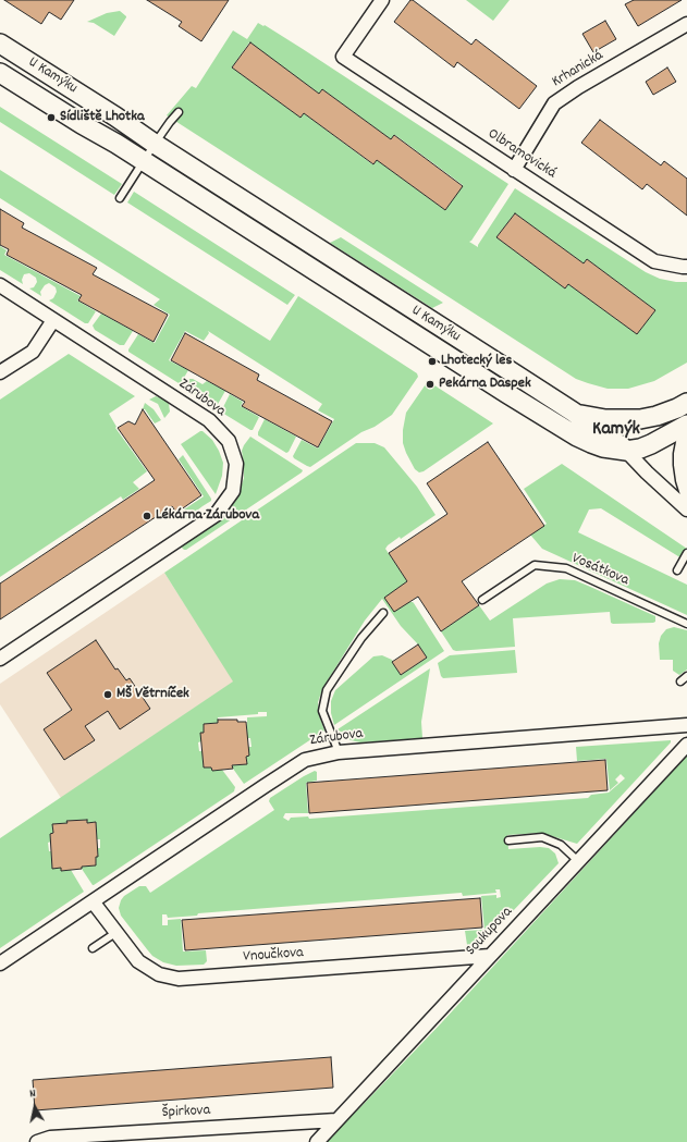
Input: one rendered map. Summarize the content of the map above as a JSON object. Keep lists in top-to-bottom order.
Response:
{
  "streets": {
    "street": [
      "Krhanická",
      "U Kamýku",
      "Olbramovická",
      "Zárubova",
      "Soukupova",
      "Vnoučkova",
      "Špirkova"
    ],
    "lane": ["Vosátkova"]
  },
  "crossings": [
    ["Krhanická", "Olbramovická"],
    ["Zárubova", "Vnoučkova"],
    ["Soukupova", "Vnoučkova"],
    ["Soukupova", "Špirkova"]
  ],
  "districts": ["Kamýk"],
  "places": [
    "Sídliště Lhotka",
    "Lhotecký les",
    "Pekárna Daspek",
    "Lékárna Zárubova",
    "MŠ Větrníček"
  ],
  "north": "top"
}
